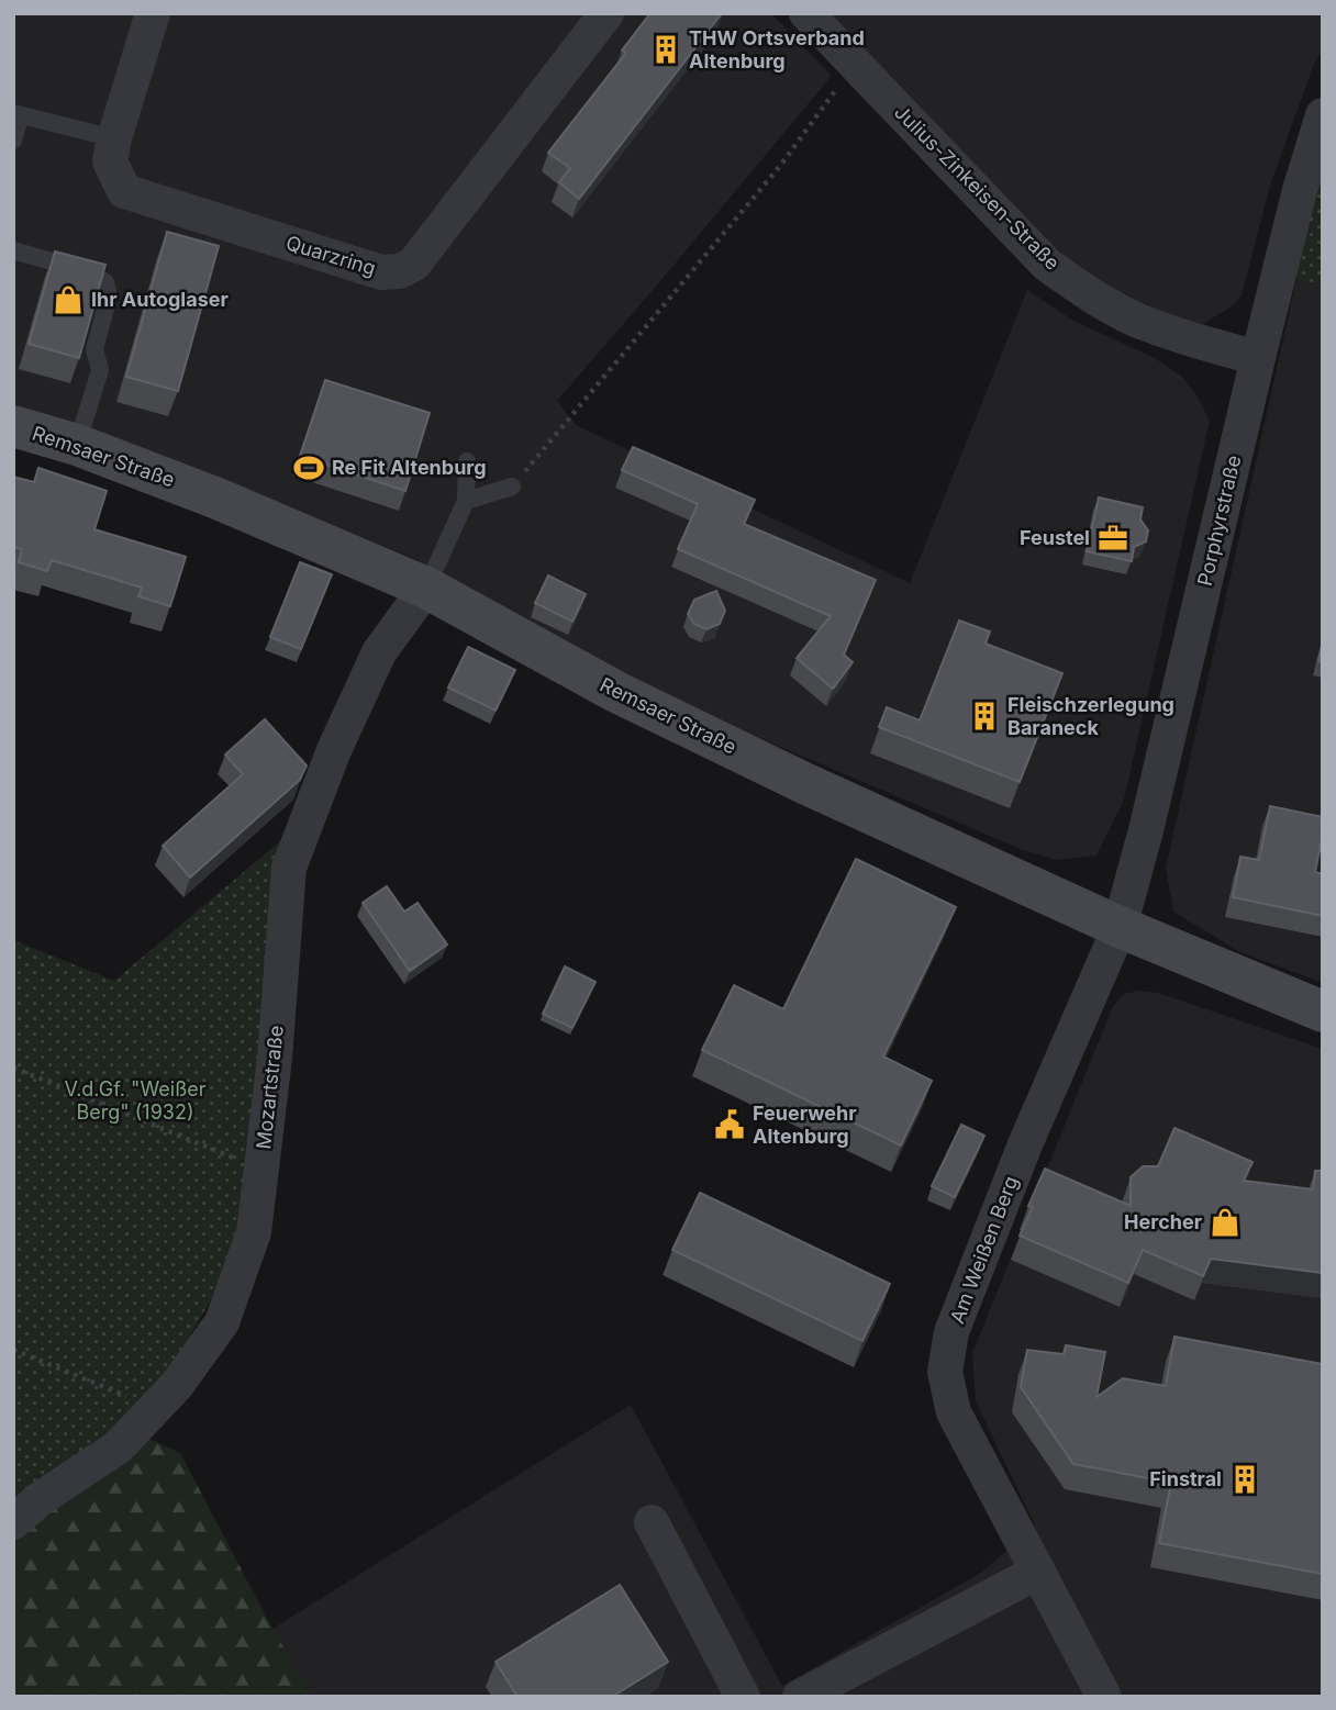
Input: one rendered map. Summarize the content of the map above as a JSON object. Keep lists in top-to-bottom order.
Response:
{
  "streets": {
    "street": [
      "Julius-Zinkeisen-Straße",
      "Quarzring",
      "Remsaer Straße",
      "Porphyrstraße",
      "Mozartstraße",
      "Am Weißen Berg"
    ]
  },
  "crossings": [
    ["Julius-Zinkeisen-Straße", "Porphyrstraße"],
    ["Remsaer Straße", "Porphyrstraße"],
    ["Remsaer Straße", "Mozartstraße"],
    ["Remsaer Straße", "Am Weißen Berg"],
    ["Porphyrstraße", "Am Weißen Berg"]
  ],
  "parks": ["V.d.Gf. \"Weißer Berg\" (1932)"],
  "places": {
    "building": ["THW Ortsverband Altenburg", "Fleischzerlegung Baraneck", "Finstral"],
    "shop": ["Ihr Autoglaser", "Hercher"],
    "sports": ["Re Fit Altenburg"],
    "office": ["Feustel"],
    "public building": ["Feuerwehr Altenburg"]
  }
}
